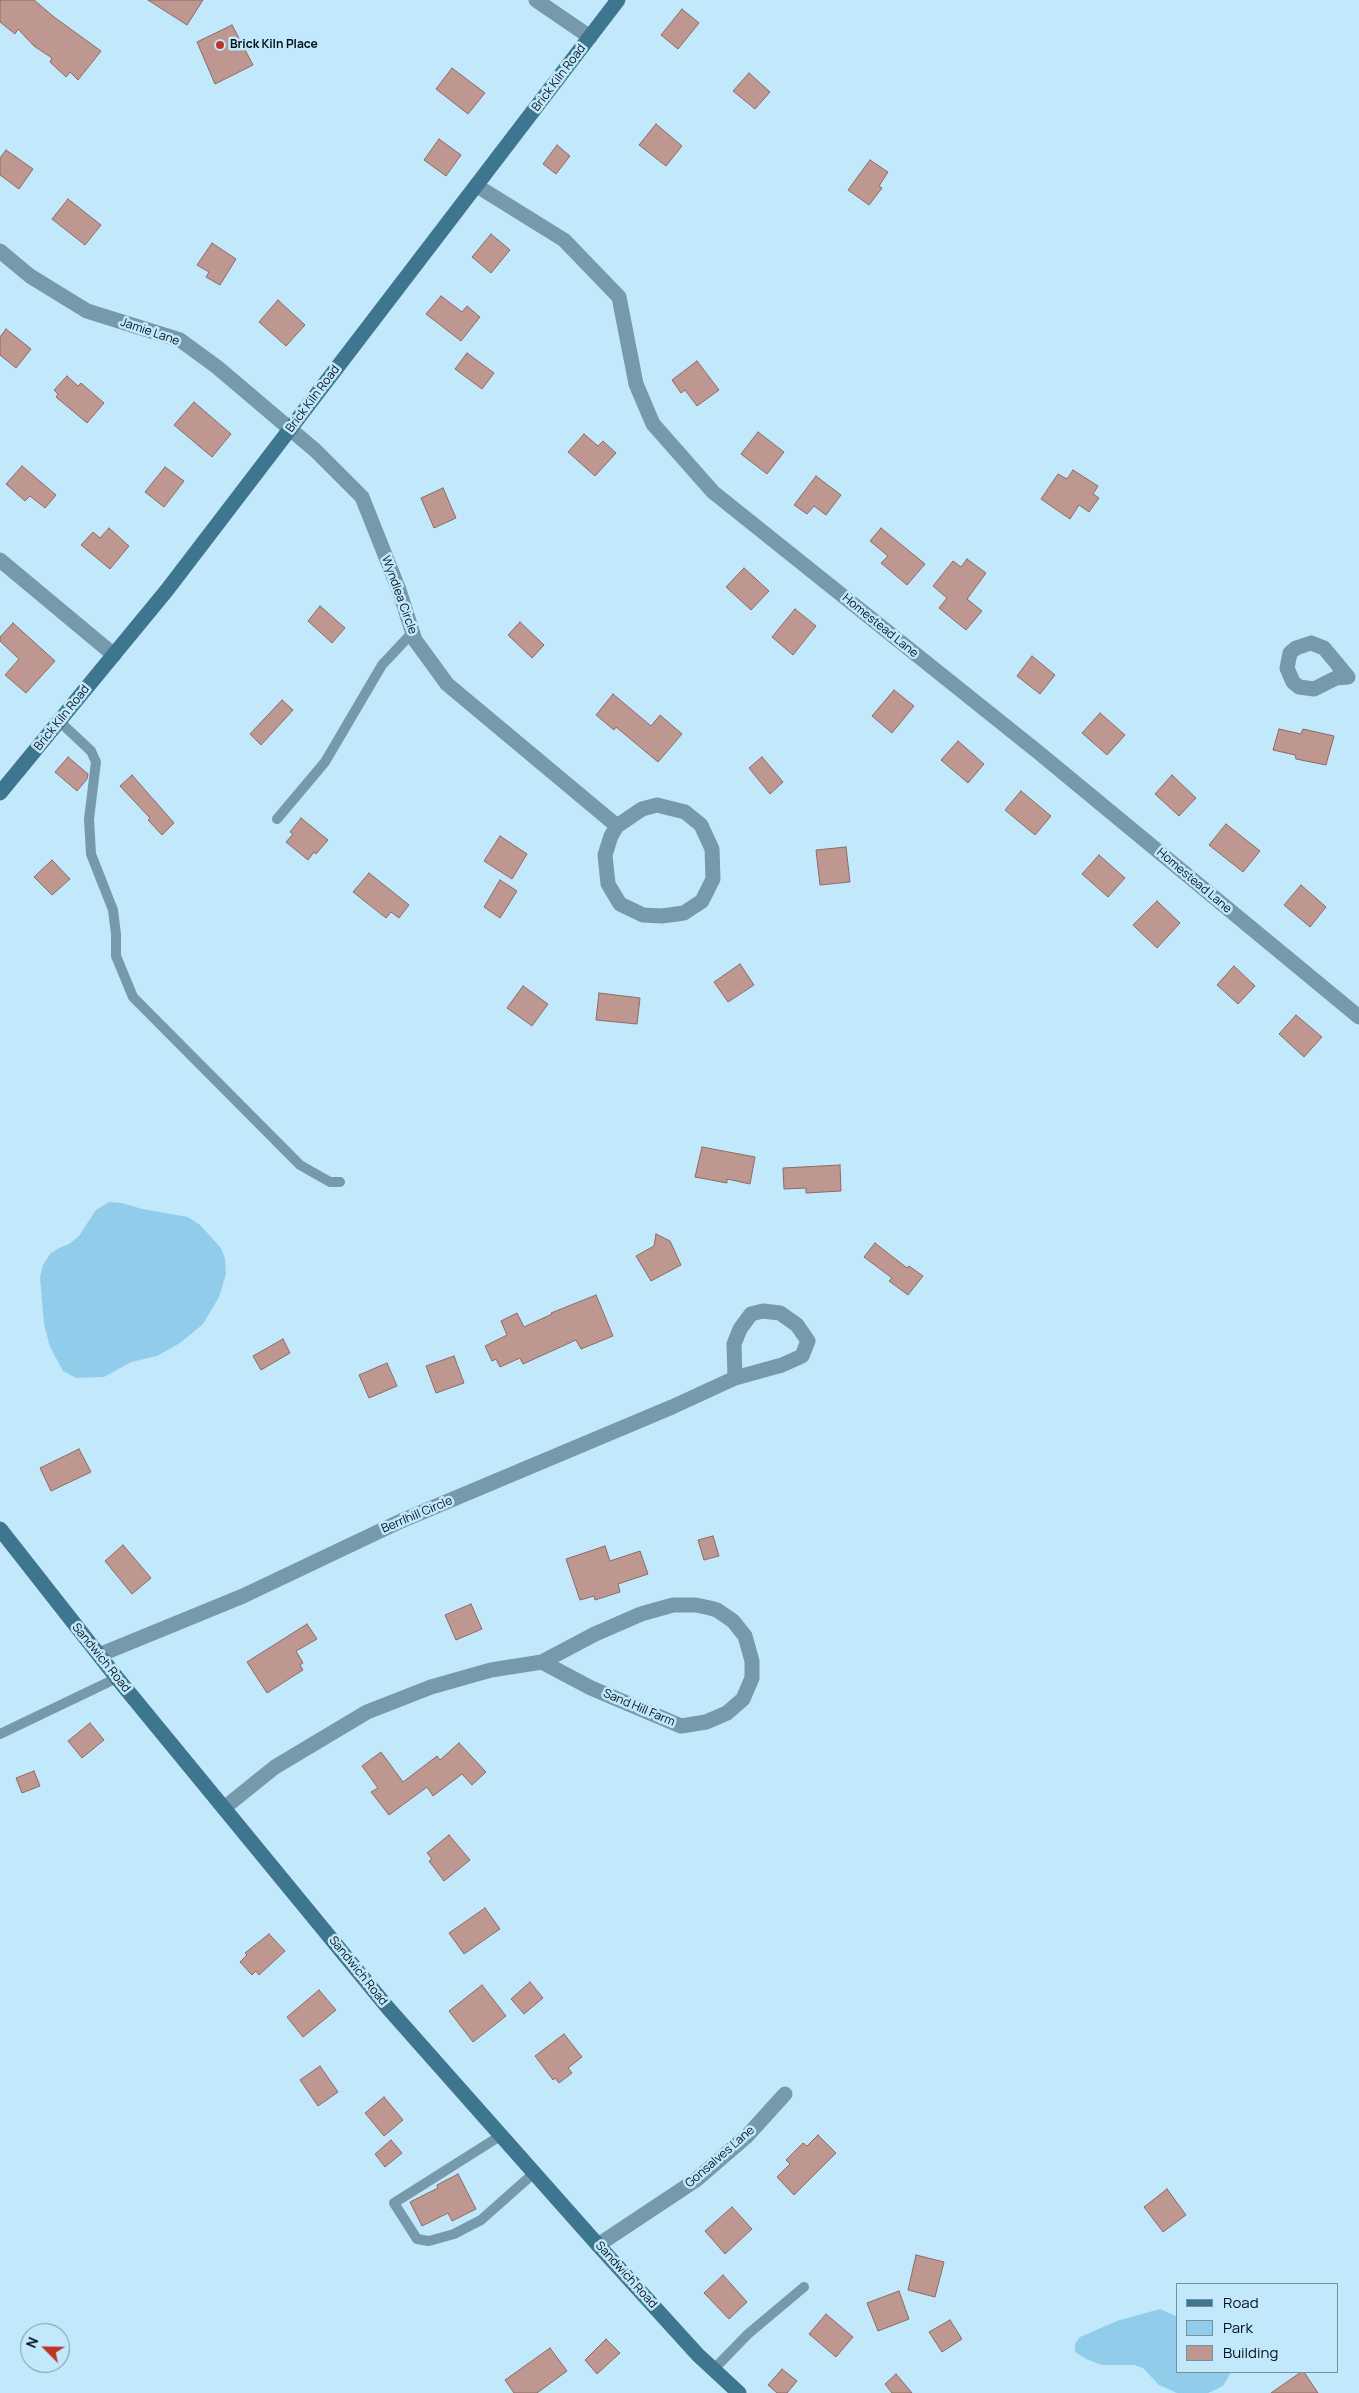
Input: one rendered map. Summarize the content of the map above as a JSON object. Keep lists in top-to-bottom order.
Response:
{
  "streets": {
    "main road": ["Brick Kiln Road", "Sandwich Road"],
    "street": [
      "Jamie Lane",
      "Wyndlea Circle",
      "Homestead Lane",
      "BerrIhill Circle",
      "Sand Hill Farm",
      "Gonsalves Lane"
    ]
  },
  "crossings": [
    ["Brick Kiln Road", "Jamie Lane"],
    ["Brick Kiln Road", "Wyndlea Circle"],
    ["Brick Kiln Road", "Homestead Lane"],
    ["Jamie Lane", "Wyndlea Circle"],
    ["BerrIhill Circle", "Sandwich Road"],
    ["Sandwich Road", "Sand Hill Farm"],
    ["Sandwich Road", "Gonsalves Lane"]
  ],
  "places": ["Brick Kiln Place"],
  "legend": ["Road", "Park", "Building"],
  "north": "top left"
}
